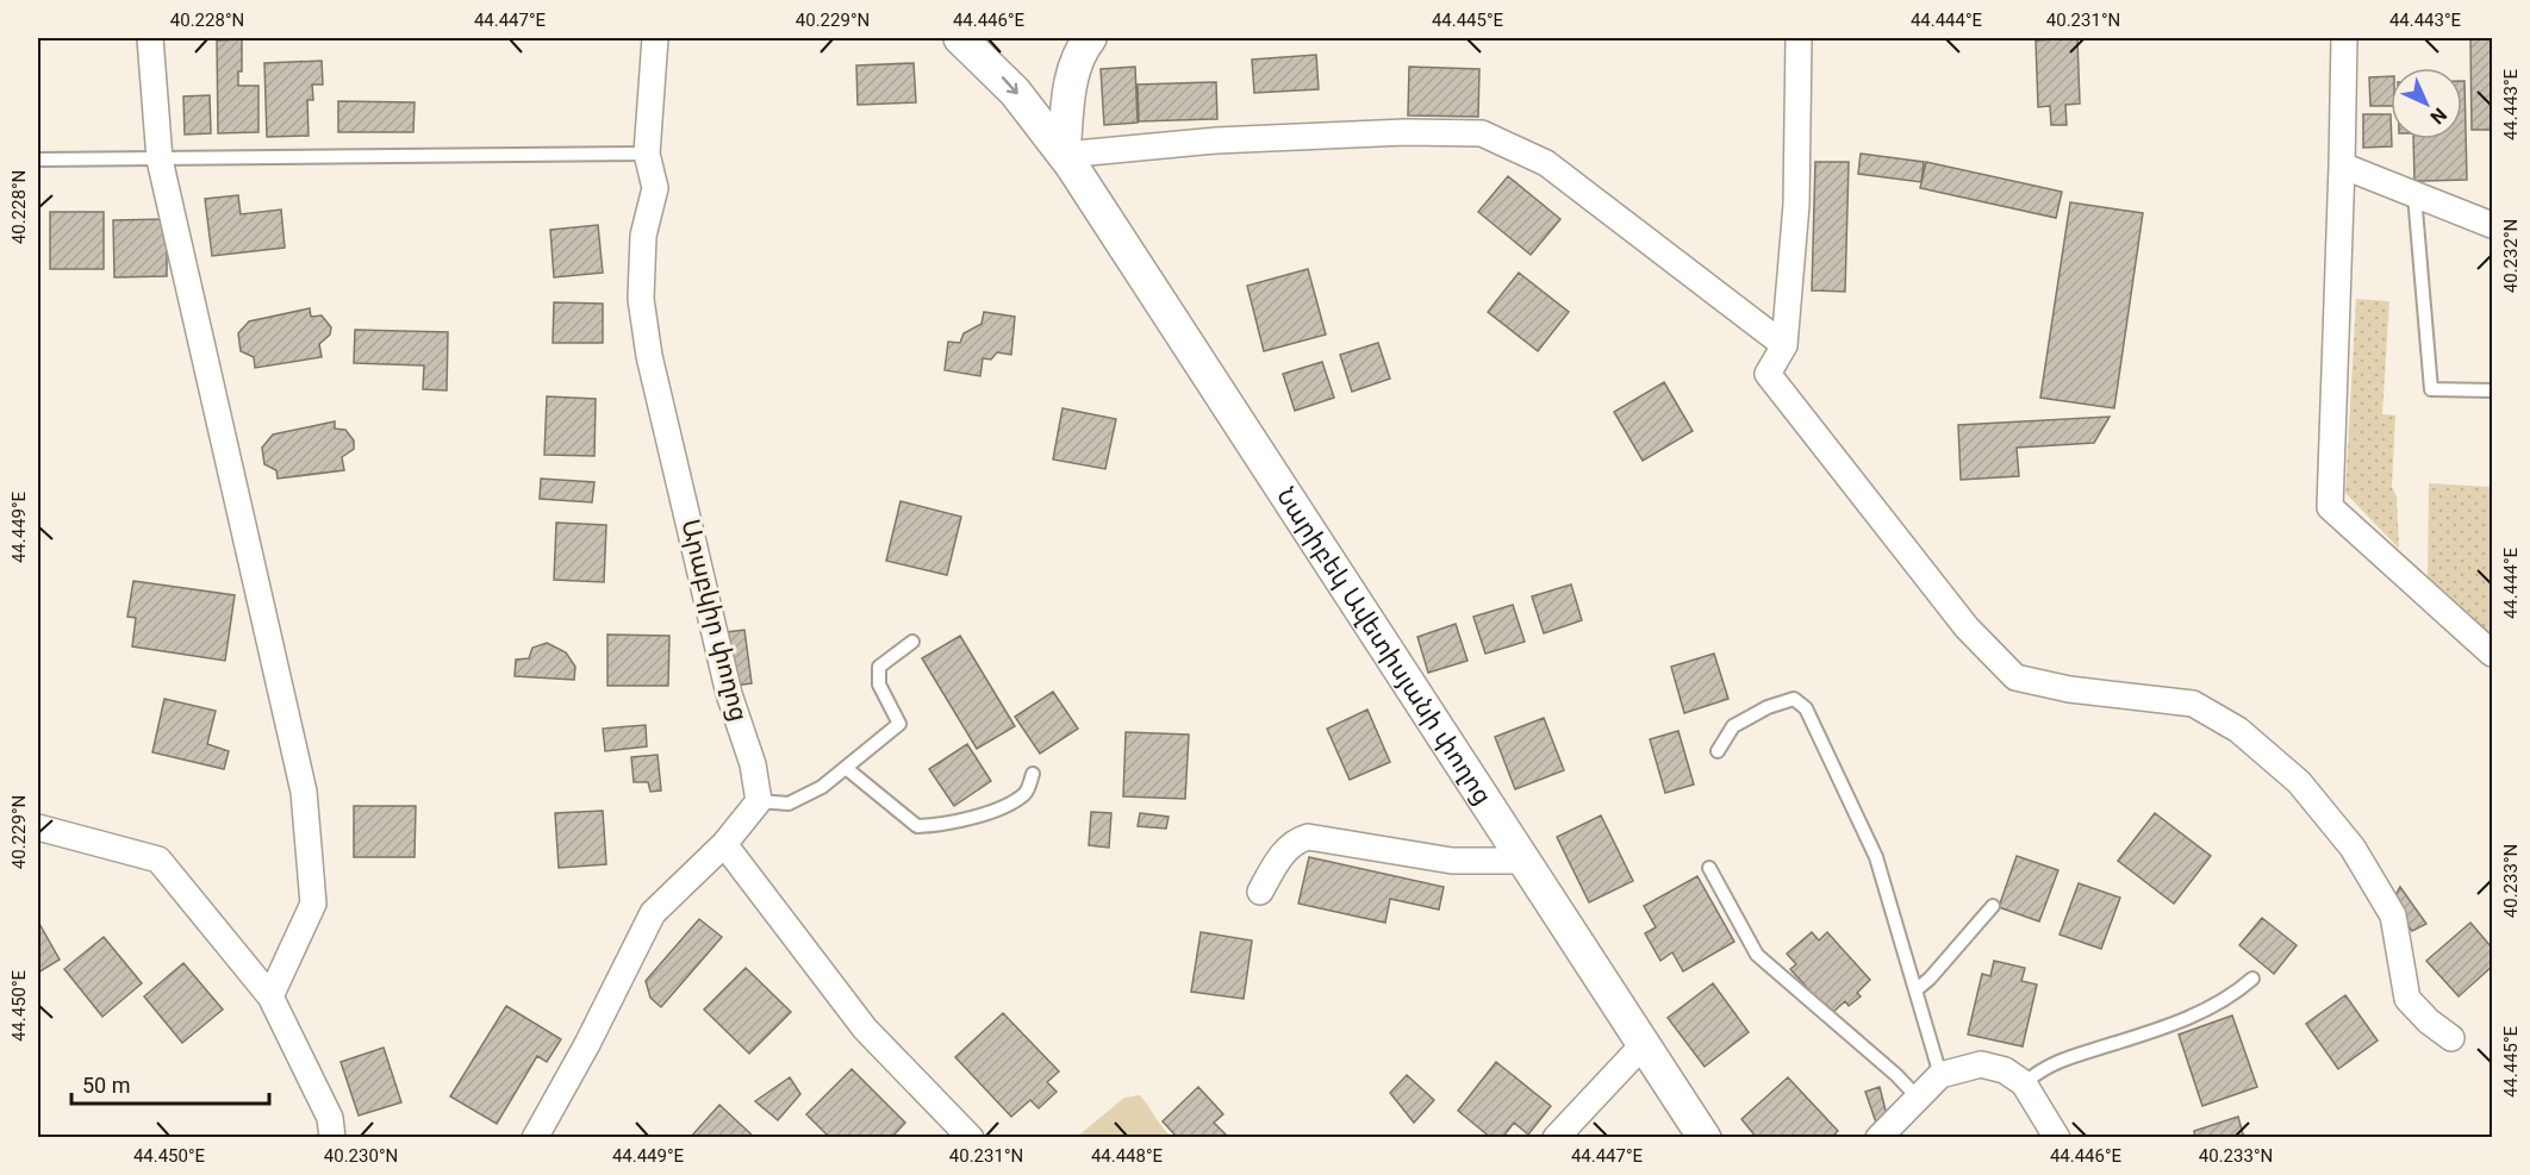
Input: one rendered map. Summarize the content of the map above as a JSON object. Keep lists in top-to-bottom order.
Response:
{
  "streets": {
    "street": ["Արաբկիր փողոց", "Նարիբեկ Ավետիսյանի փողոց"]
  },
  "scale_bar": "50 m",
  "north": "bottom right",
  "coordinates": [
    "40.228°N",
    "44.447°E",
    "40.229°N",
    "44.446°E",
    "44.445°E",
    "44.444°E",
    "40.231°N",
    "44.443°E",
    "40.232°N",
    "44.449°E",
    "40.233°N",
    "44.450°E",
    "40.230°N",
    "44.448°E"
  ]
}
